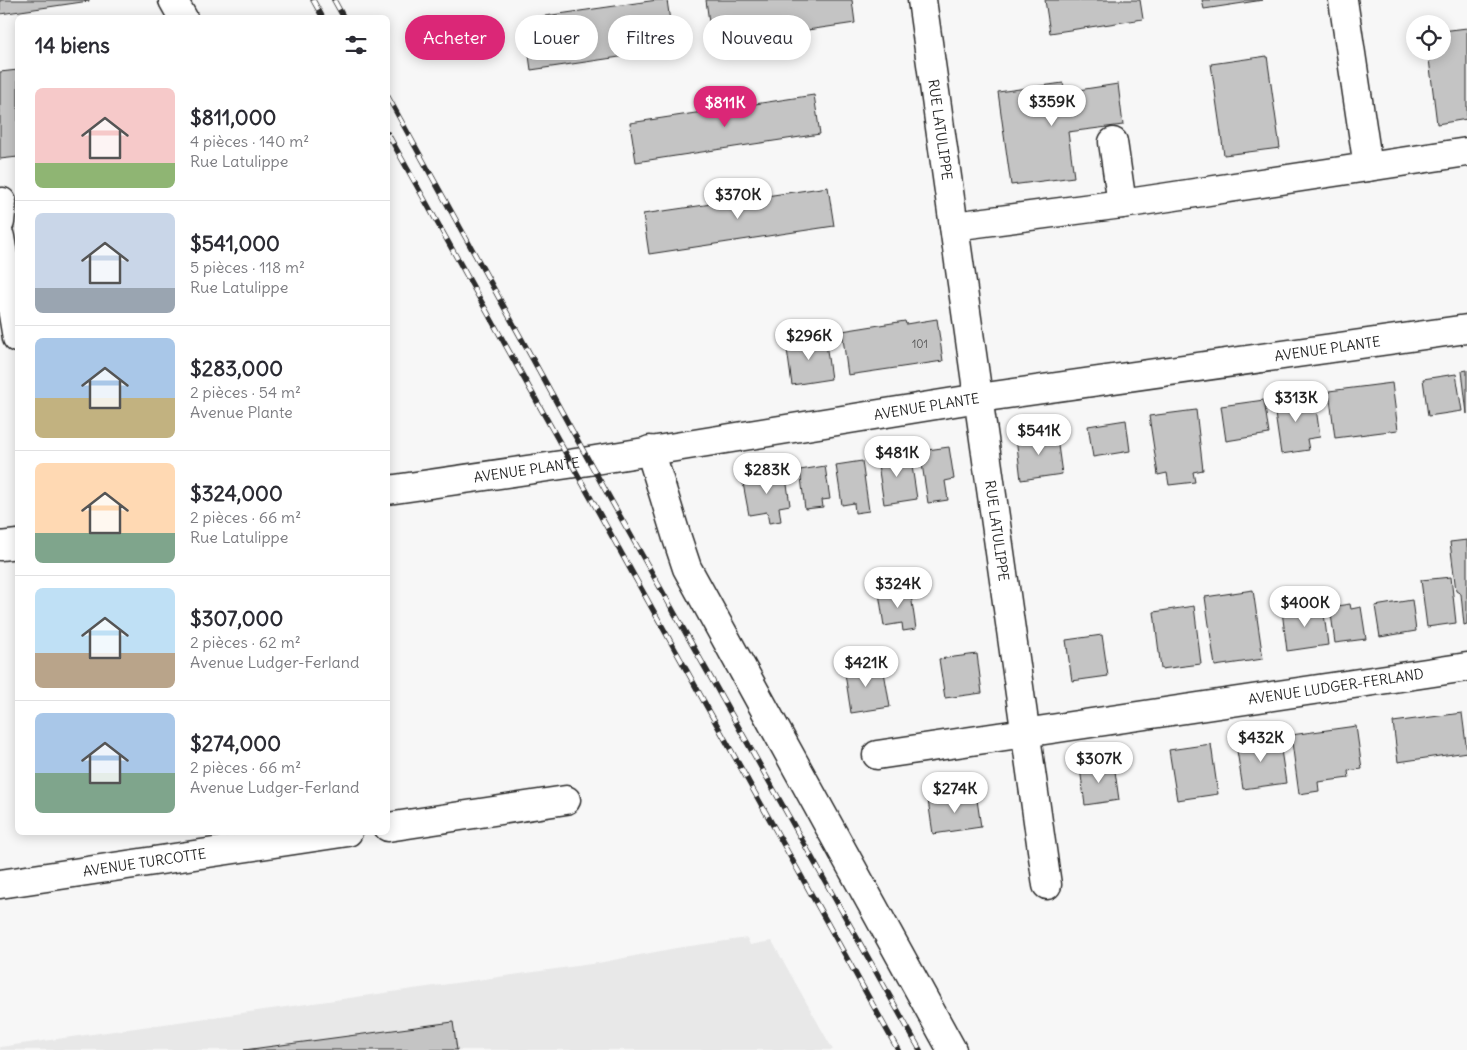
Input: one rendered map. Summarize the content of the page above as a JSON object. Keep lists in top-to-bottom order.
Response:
{
  "streets": {
    "street": [
      "RUE LATULIPPE",
      "AVENUE PLANTE",
      "AVENUE LUDGER-FERLAND",
      "AVENUE TURCOTTE"
    ]
  },
  "crossings": [
    ["RUE LATULIPPE", "AVENUE PLANTE"],
    ["RUE LATULIPPE", "AVENUE LUDGER-FERLAND"]
  ],
  "house_numbers": ["101"],
  "page": {
    "chip": [
      "Acheter",
      "Louer",
      "Filtres",
      "Nouveau"
    ],
    "heading": "14 biens",
    "list": [
      {
        "name": "$811,000",
        "note": "4 pièces · 140 m² · Rue Latulippe"
      },
      {
        "name": "$541,000",
        "note": "5 pièces · 118 m² · Rue Latulippe"
      },
      {
        "name": "$283,000",
        "note": "2 pièces · 54 m² · Avenue Plante"
      },
      {
        "name": "$324,000",
        "note": "2 pièces · 66 m² · Rue Latulippe"
      },
      {
        "name": "$307,000",
        "note": "2 pièces · 62 m² · Avenue Ludger-Ferland"
      },
      {
        "name": "$274,000",
        "note": "2 pièces · 66 m² · Avenue Ludger-Ferland"
      }
    ],
    "price": [
      "$359K",
      "$811K",
      "$370K",
      "$296K",
      "$313K",
      "$541K",
      "$481K",
      "$283K",
      "$324K",
      "$400K",
      "$421K",
      "$432K",
      "$307K",
      "$274K"
    ]
  }
}
